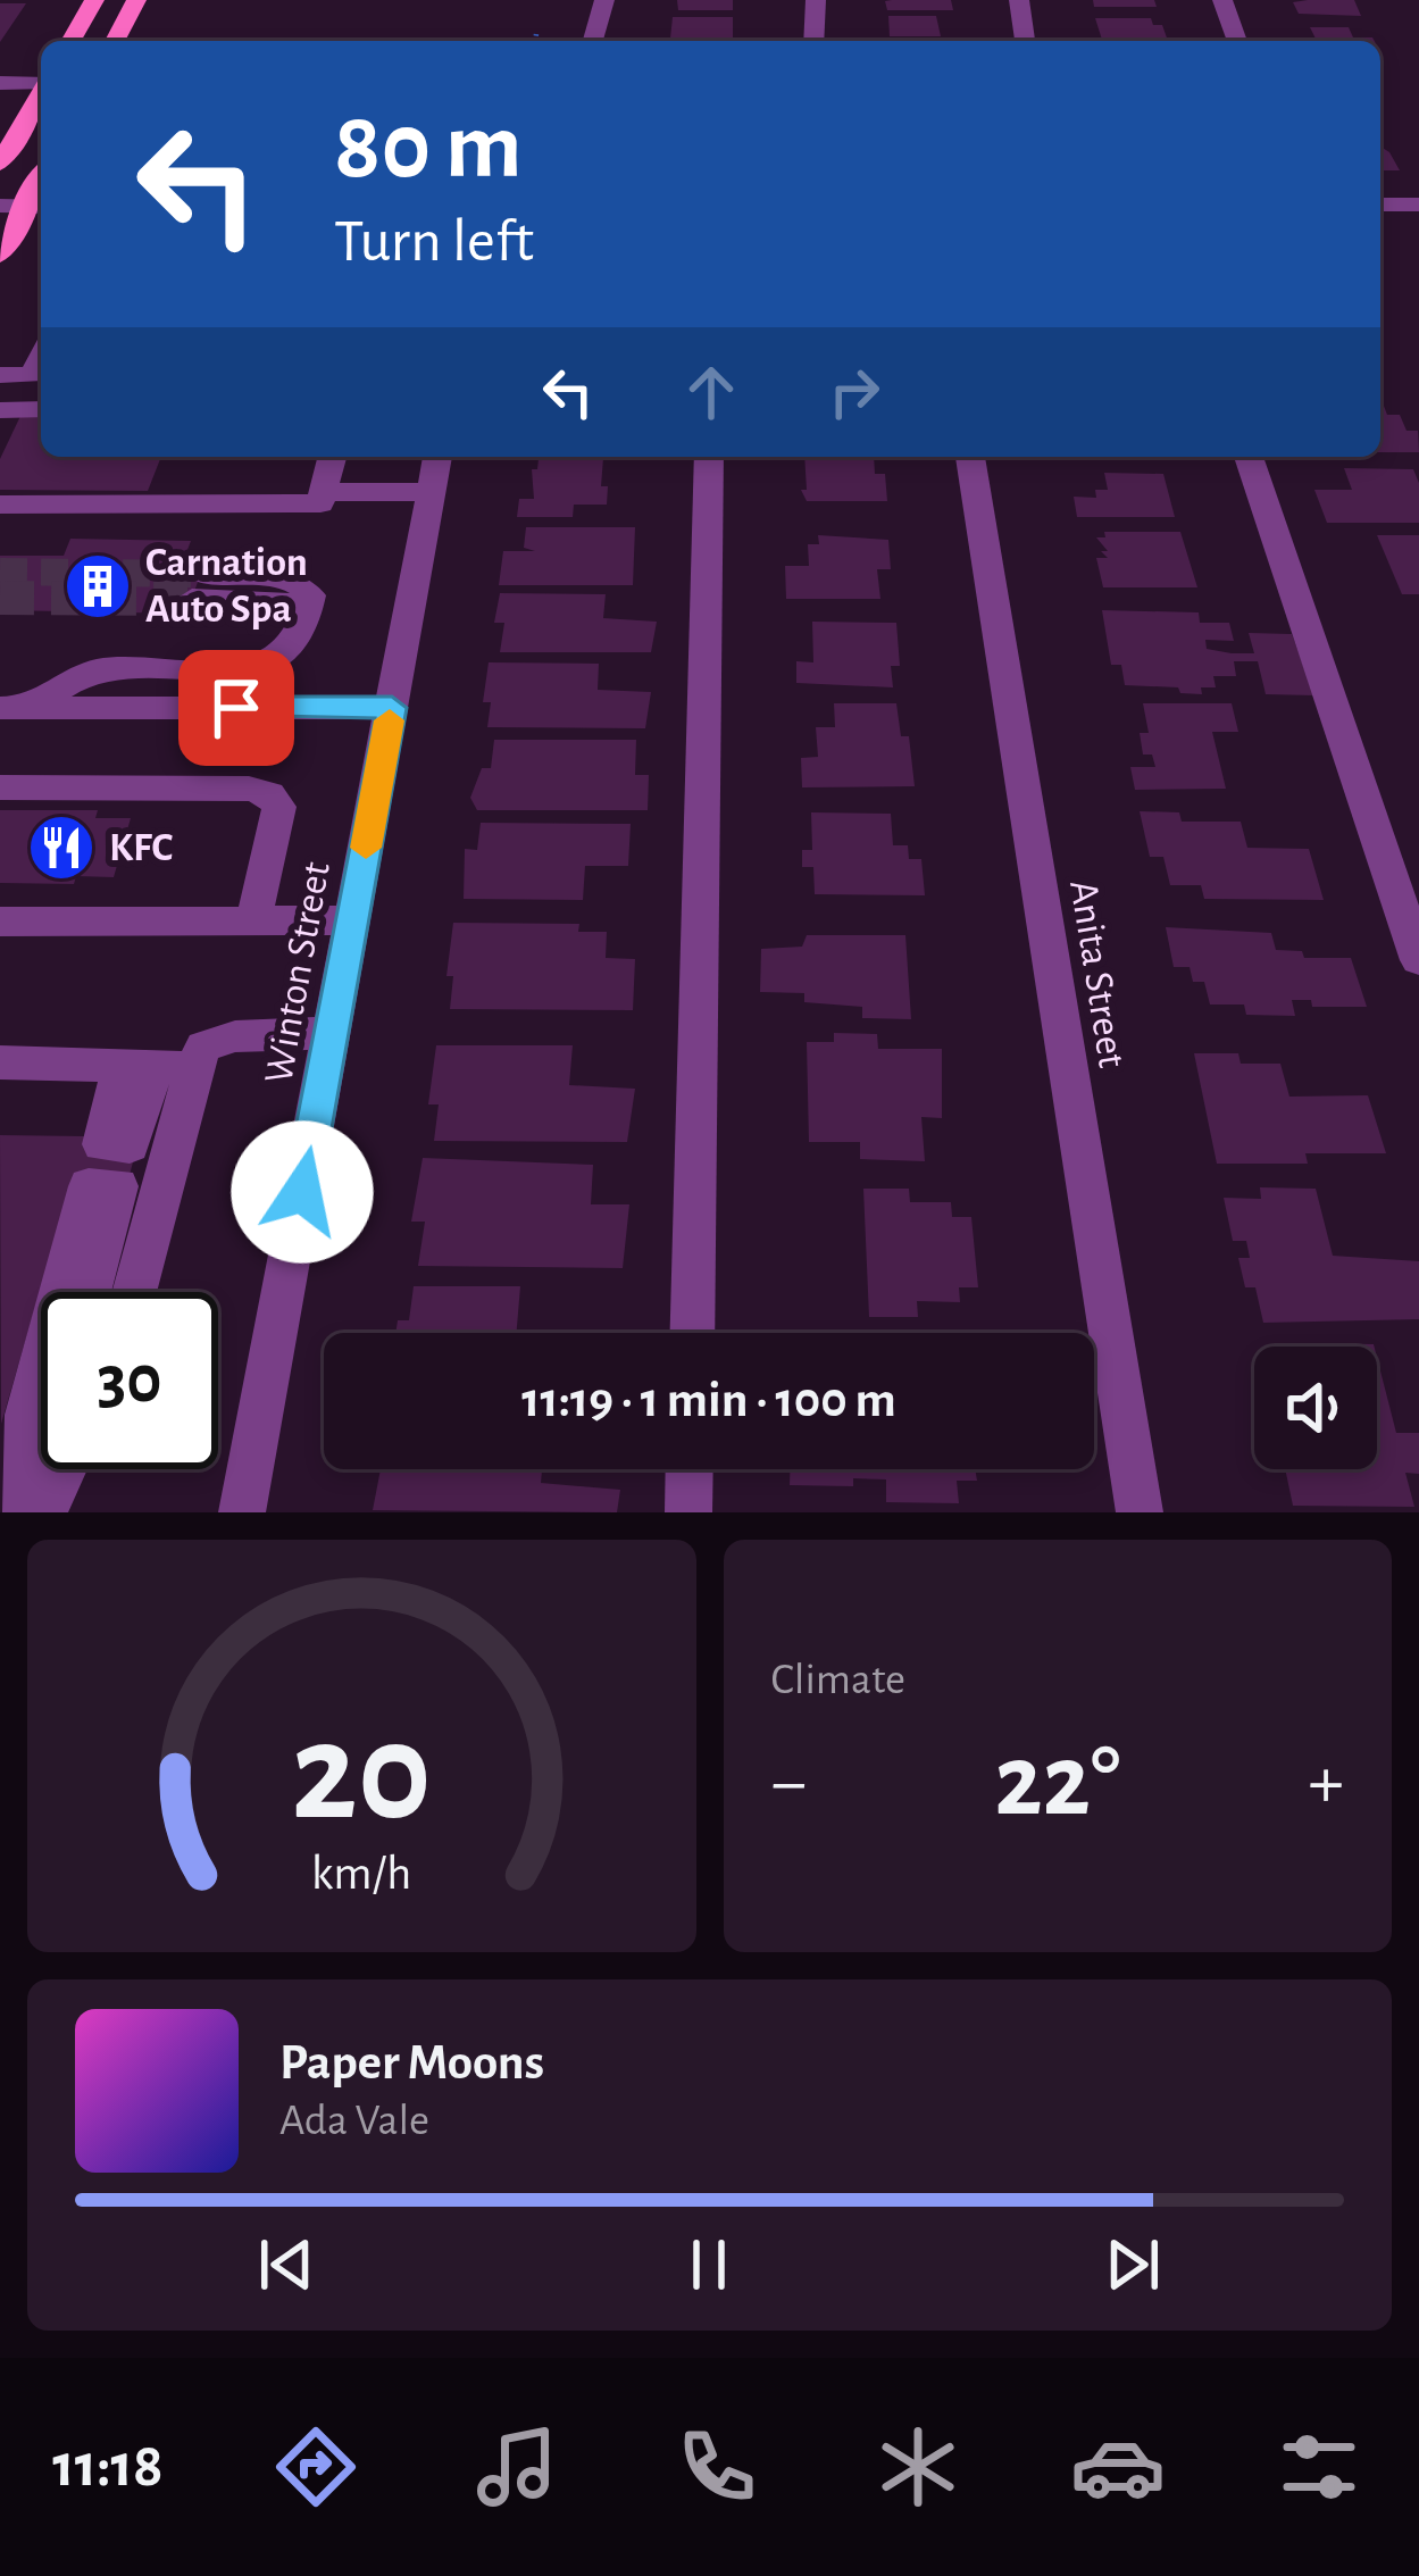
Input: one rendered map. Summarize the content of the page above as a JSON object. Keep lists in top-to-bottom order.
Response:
{
  "streets": {
    "street": ["Winton Street", "Anita Street"]
  },
  "places": {
    "building": ["Carnation Auto Spa"],
    "restaurant": ["KFC"]
  },
  "page": {
    "turn": ["80 m", "Turn left"],
    "limit": "30",
    "trip": "11:19 · 1 min · 100 m",
    "tile": "Climate",
    "heat": ["−", "22°", "+"],
    "song": ["Paper Moons", "Ada Vale"],
    "tabs": "11:18",
    "gauge": ["20", "km/h"]
  }
}
